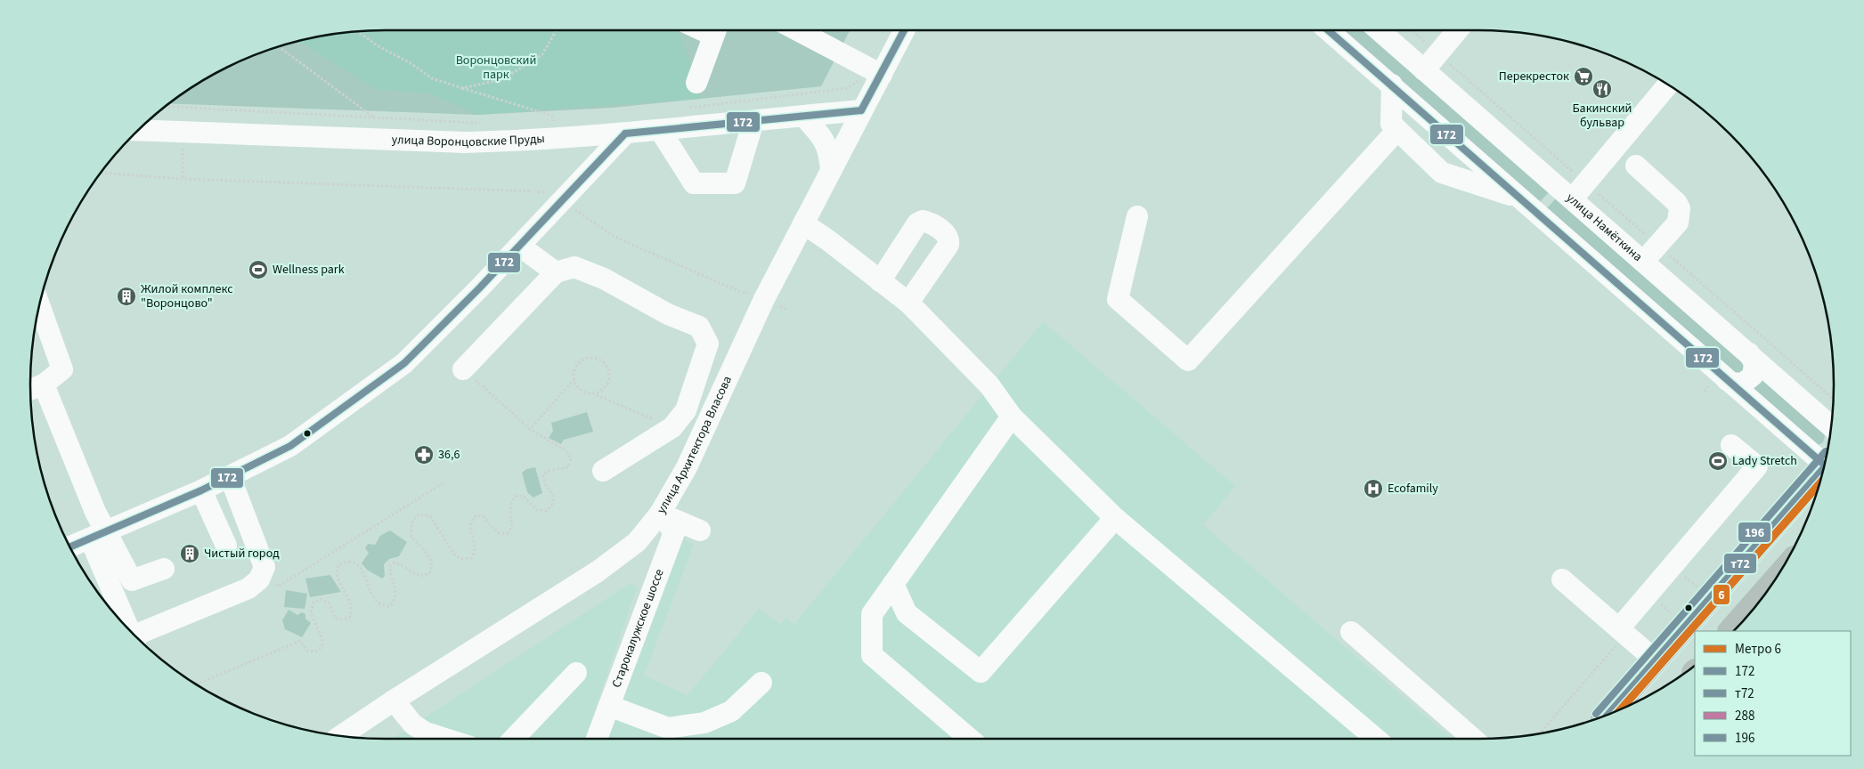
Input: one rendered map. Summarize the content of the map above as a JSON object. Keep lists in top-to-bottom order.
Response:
{
  "streets": {
    "street": [
      "улица Воронцовские Пруды",
      "улица Намёткина",
      "улица Архитектора Власова",
      "Старокалужское шоссе"
    ]
  },
  "crossings": [
    ["улица Воронцовские Пруды", "улица Архитектора Власова"],
    ["улица Архитектора Власова", "Старокалужское шоссе"]
  ],
  "parks": ["Воронцовский парк"],
  "places": {
    "supermarket": ["Перекресток"],
    "restaurant": ["Бакинский бульвар"],
    "sports": ["Wellness park", "Lady Stretch"],
    "building": ["Жилой комплекс \"Воронцово\"", "Чистый город"],
    "pharmacy": ["36,6"],
    "hospital": ["Ecofamily"]
  },
  "lines": [
    "transit line 172",
    "transit line 196",
    "transit line т72",
    "metro line 6",
    "transit line 288"
  ],
  "legend": [
    "Метро 6",
    "172",
    "т72",
    "288",
    "196"
  ]
}
